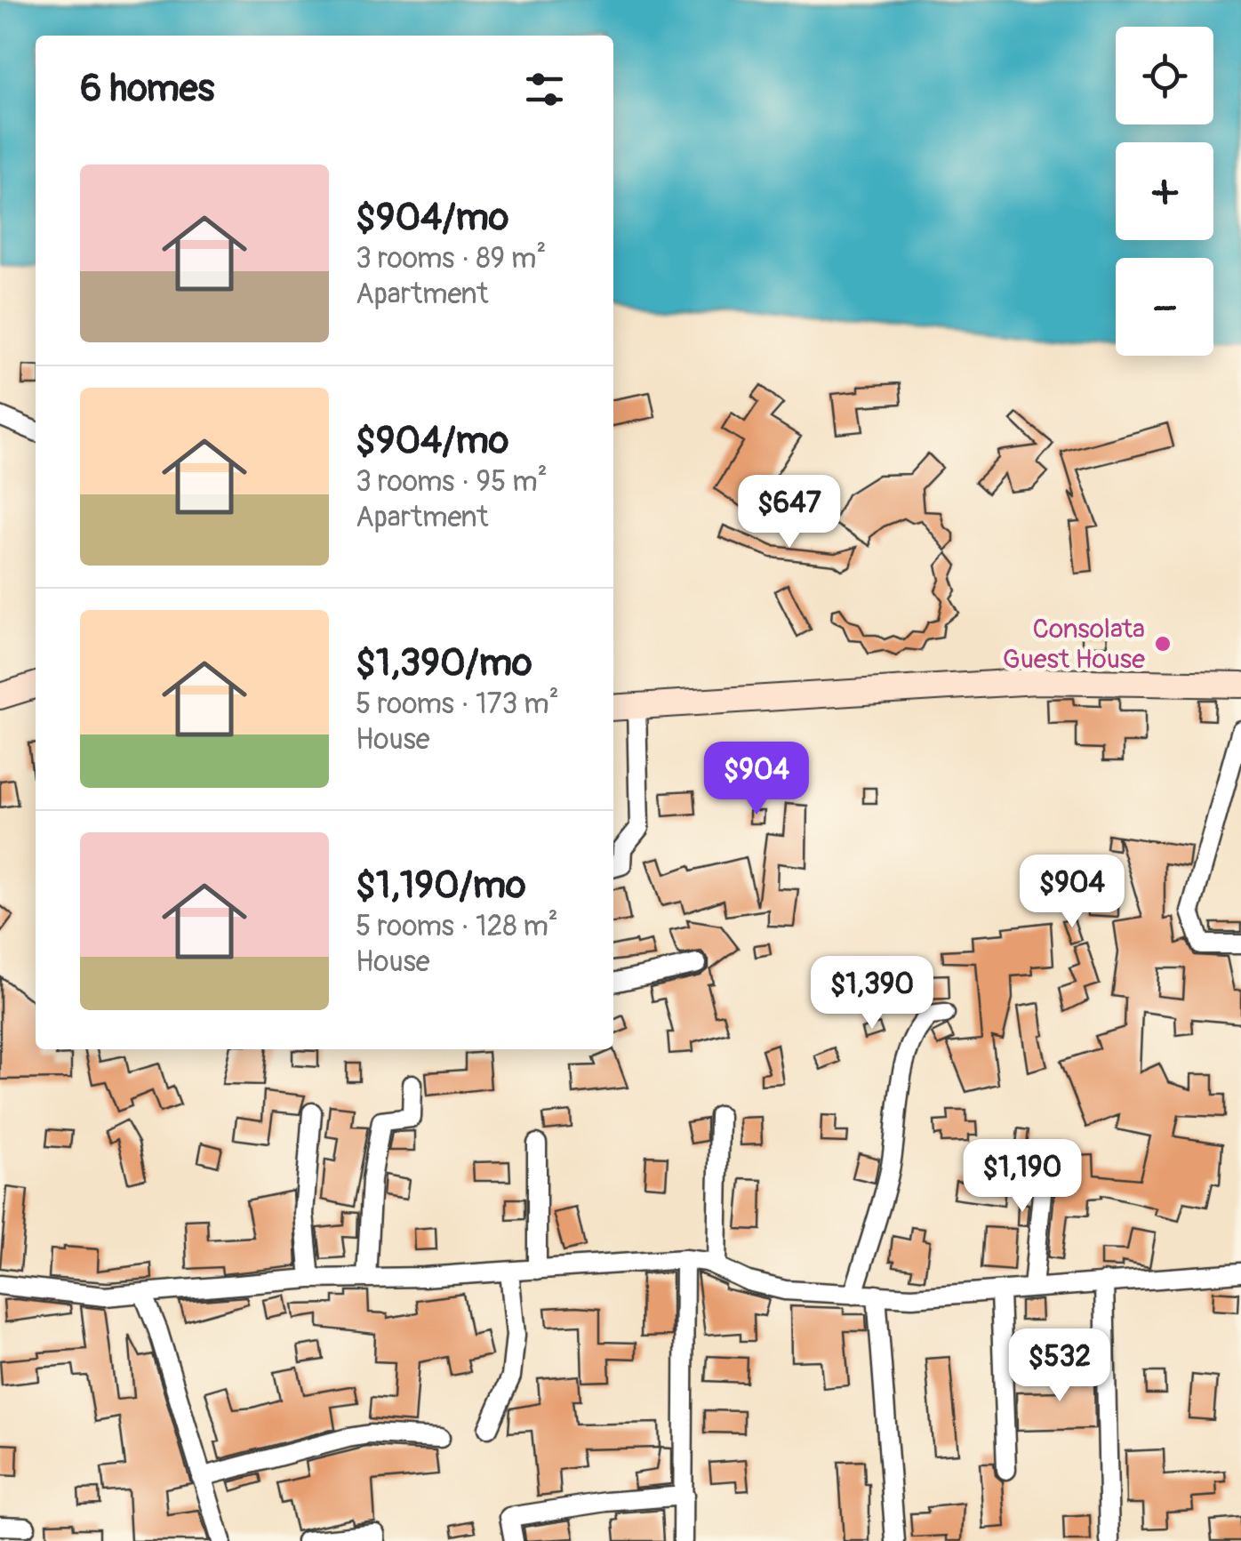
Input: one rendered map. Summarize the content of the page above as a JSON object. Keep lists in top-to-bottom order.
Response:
{
  "places": ["Consolata Guest House"],
  "page": {
    "map_buttons": ["+", "−"],
    "heading": "6 homes",
    "list": [
      {
        "name": "$904/mo",
        "note": "3 rooms · 89 m² · Apartment"
      },
      {
        "name": "$904/mo",
        "note": "3 rooms · 95 m² · Apartment"
      },
      {
        "name": "$1,390/mo",
        "note": "5 rooms · 173 m² · House"
      },
      {
        "name": "$1,190/mo",
        "note": "5 rooms · 128 m² · House"
      }
    ],
    "price": [
      "$647",
      "$904",
      "$904",
      "$1,390",
      "$1,190",
      "$532"
    ]
  }
}
